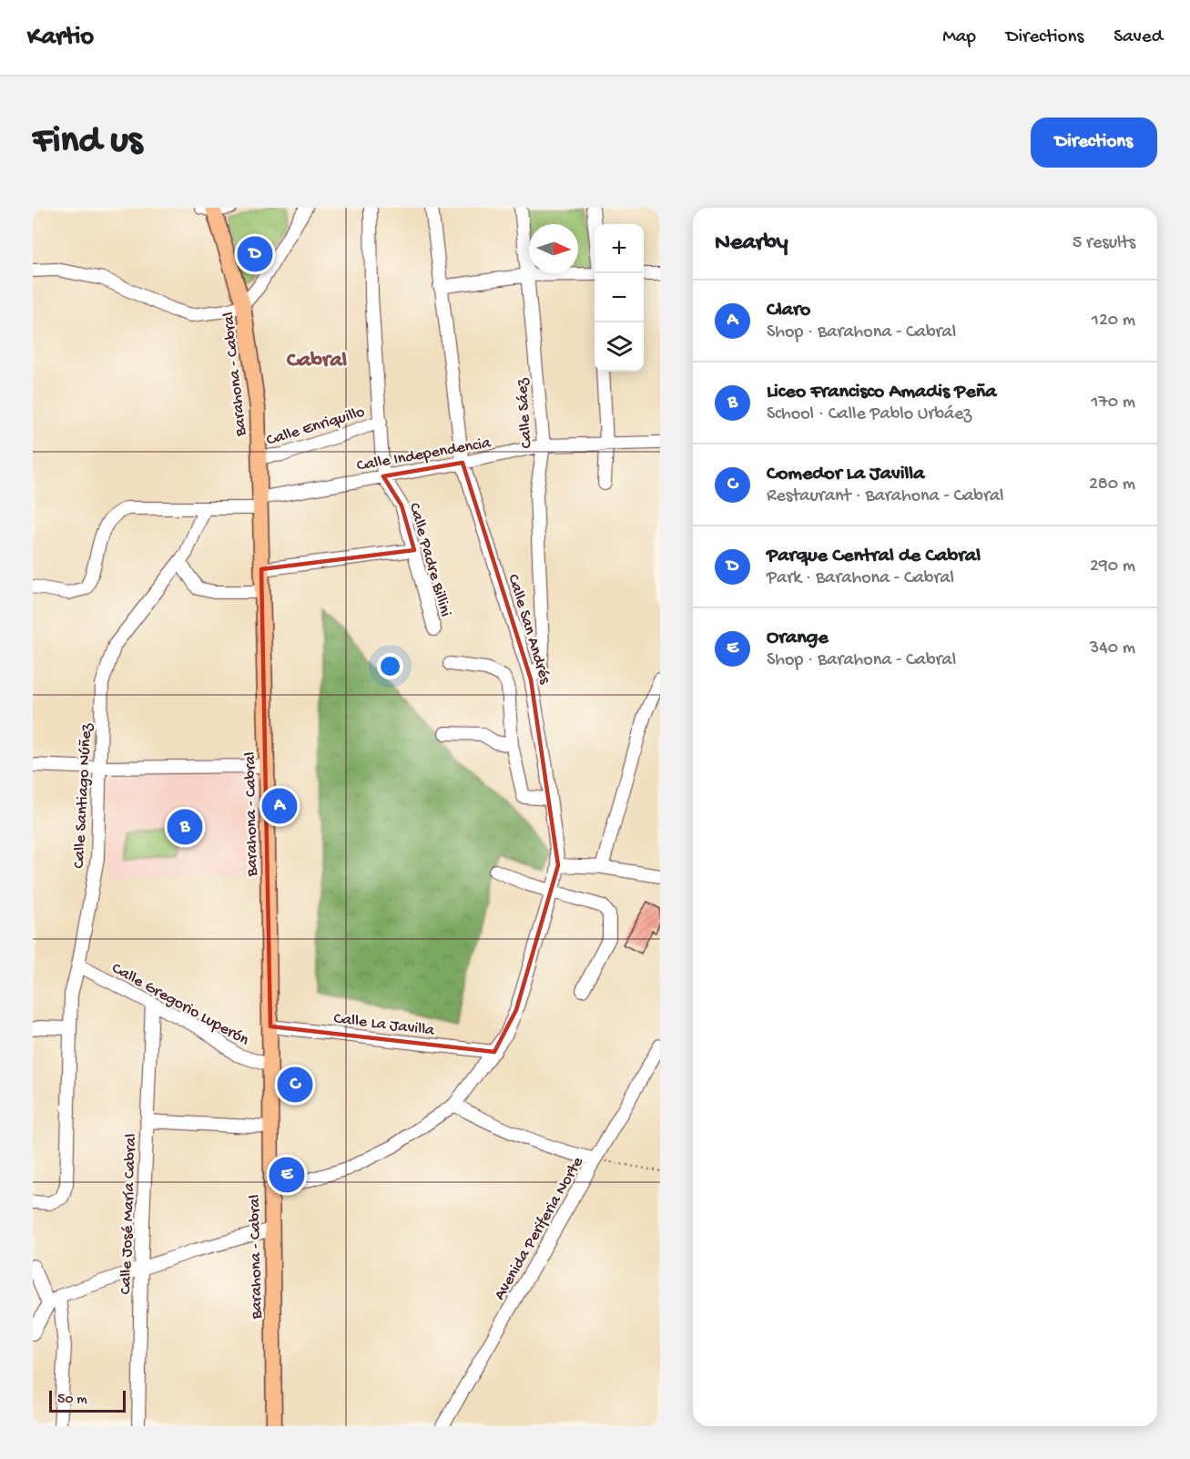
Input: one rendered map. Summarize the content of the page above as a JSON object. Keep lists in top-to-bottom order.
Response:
{
  "streets": {
    "main road": ["Barahona - Cabral"],
    "street": [
      "Calle Sáez",
      "Calle Enriquillo",
      "Calle Independencia",
      "Calle Padre Billini",
      "Calle San Andrés",
      "Calle Santiago Núñez",
      "Calle Gregorio Luperón",
      "Calle La Javilla",
      "Calle José María Cabral",
      "Avenida Periferia Norte"
    ]
  },
  "crossings": [
    ["Barahona - Cabral", "Calle Enriquillo"],
    ["Barahona - Cabral", "Calle Independencia"],
    ["Barahona - Cabral", "Calle San Andrés"],
    ["Barahona - Cabral", "Calle Gregorio Luperón"],
    ["Barahona - Cabral", "Calle La Javilla"],
    ["Calle Sáez", "Calle Independencia"],
    ["Calle Sáez", "Calle San Andrés"],
    ["Calle Enriquillo", "Calle Padre Billini"],
    ["Calle Independencia", "Calle Padre Billini"],
    ["Calle Independencia", "Calle San Andrés"],
    ["Calle San Andrés", "Calle La Javilla"],
    ["Calle Santiago Núñez", "Calle Gregorio Luperón"],
    ["Calle Gregorio Luperón", "Calle José María Cabral"]
  ],
  "districts": ["Cabral"],
  "scale_bar": "50 m",
  "north": "right",
  "page": {
    "header": "Kartio",
    "nav": ["Map", "Directions", "Saved"],
    "buttons": "Directions",
    "title": "Find us",
    "heading": ["Nearby", "5 results"],
    "map_buttons": ["+", "−"],
    "pins": [
      "D",
      "A",
      "B",
      "C",
      "E"
    ],
    "list": [
      {
        "mark": "A",
        "name": "Claro",
        "note": "Shop · Barahona - Cabral",
        "value": "120 m"
      },
      {
        "mark": "B",
        "name": "Liceo Francisco Amadis Peña",
        "note": "School · Calle Pablo Urbáez",
        "value": "170 m"
      },
      {
        "mark": "C",
        "name": "Comedor La Javilla",
        "note": "Restaurant · Barahona - Cabral",
        "value": "280 m"
      },
      {
        "mark": "D",
        "name": "Parque Central de Cabral",
        "note": "Park · Barahona - Cabral",
        "value": "290 m"
      },
      {
        "mark": "E",
        "name": "Orange",
        "note": "Shop · Barahona - Cabral",
        "value": "340 m"
      }
    ],
    "scale": "50 m"
  }
}
